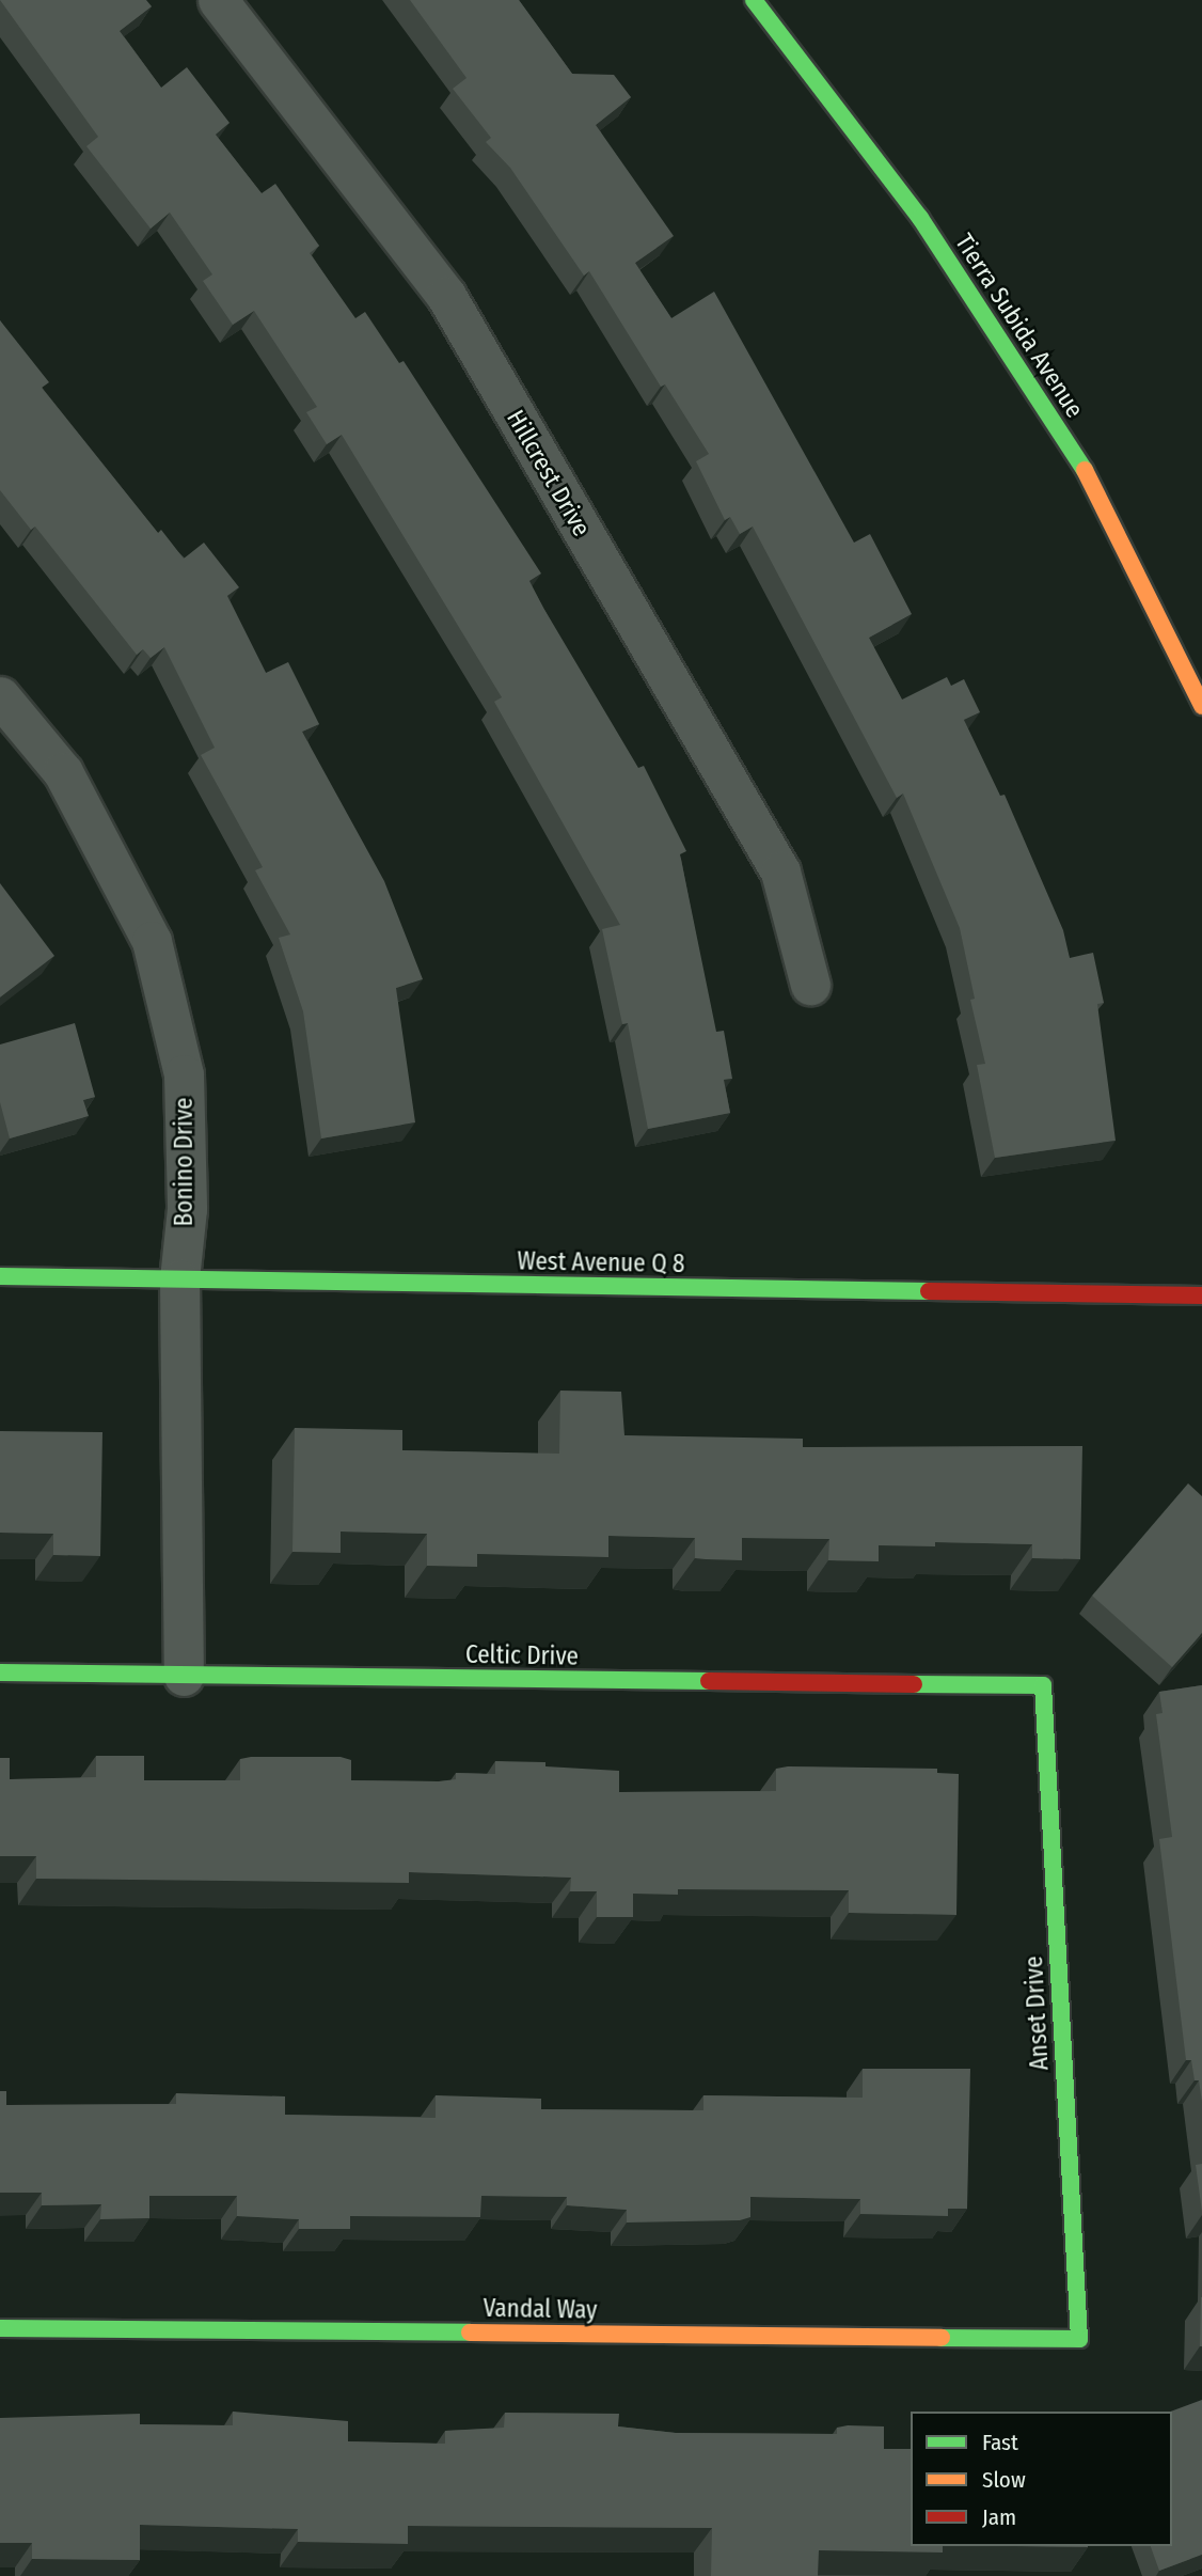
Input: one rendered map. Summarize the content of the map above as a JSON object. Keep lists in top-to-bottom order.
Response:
{
  "streets": {
    "street": [
      "Tierra Subida Avenue",
      "Hillcrest Drive",
      "Bonino Drive",
      "West Avenue Q 8",
      "Celtic Drive",
      "Anset Drive",
      "Vandal Way"
    ]
  },
  "crossings": [
    ["Bonino Drive", "West Avenue Q 8"],
    ["Bonino Drive", "Celtic Drive"],
    ["Celtic Drive", "Anset Drive"],
    ["Anset Drive", "Vandal Way"]
  ],
  "legend": ["Fast", "Slow", "Jam"]
}
